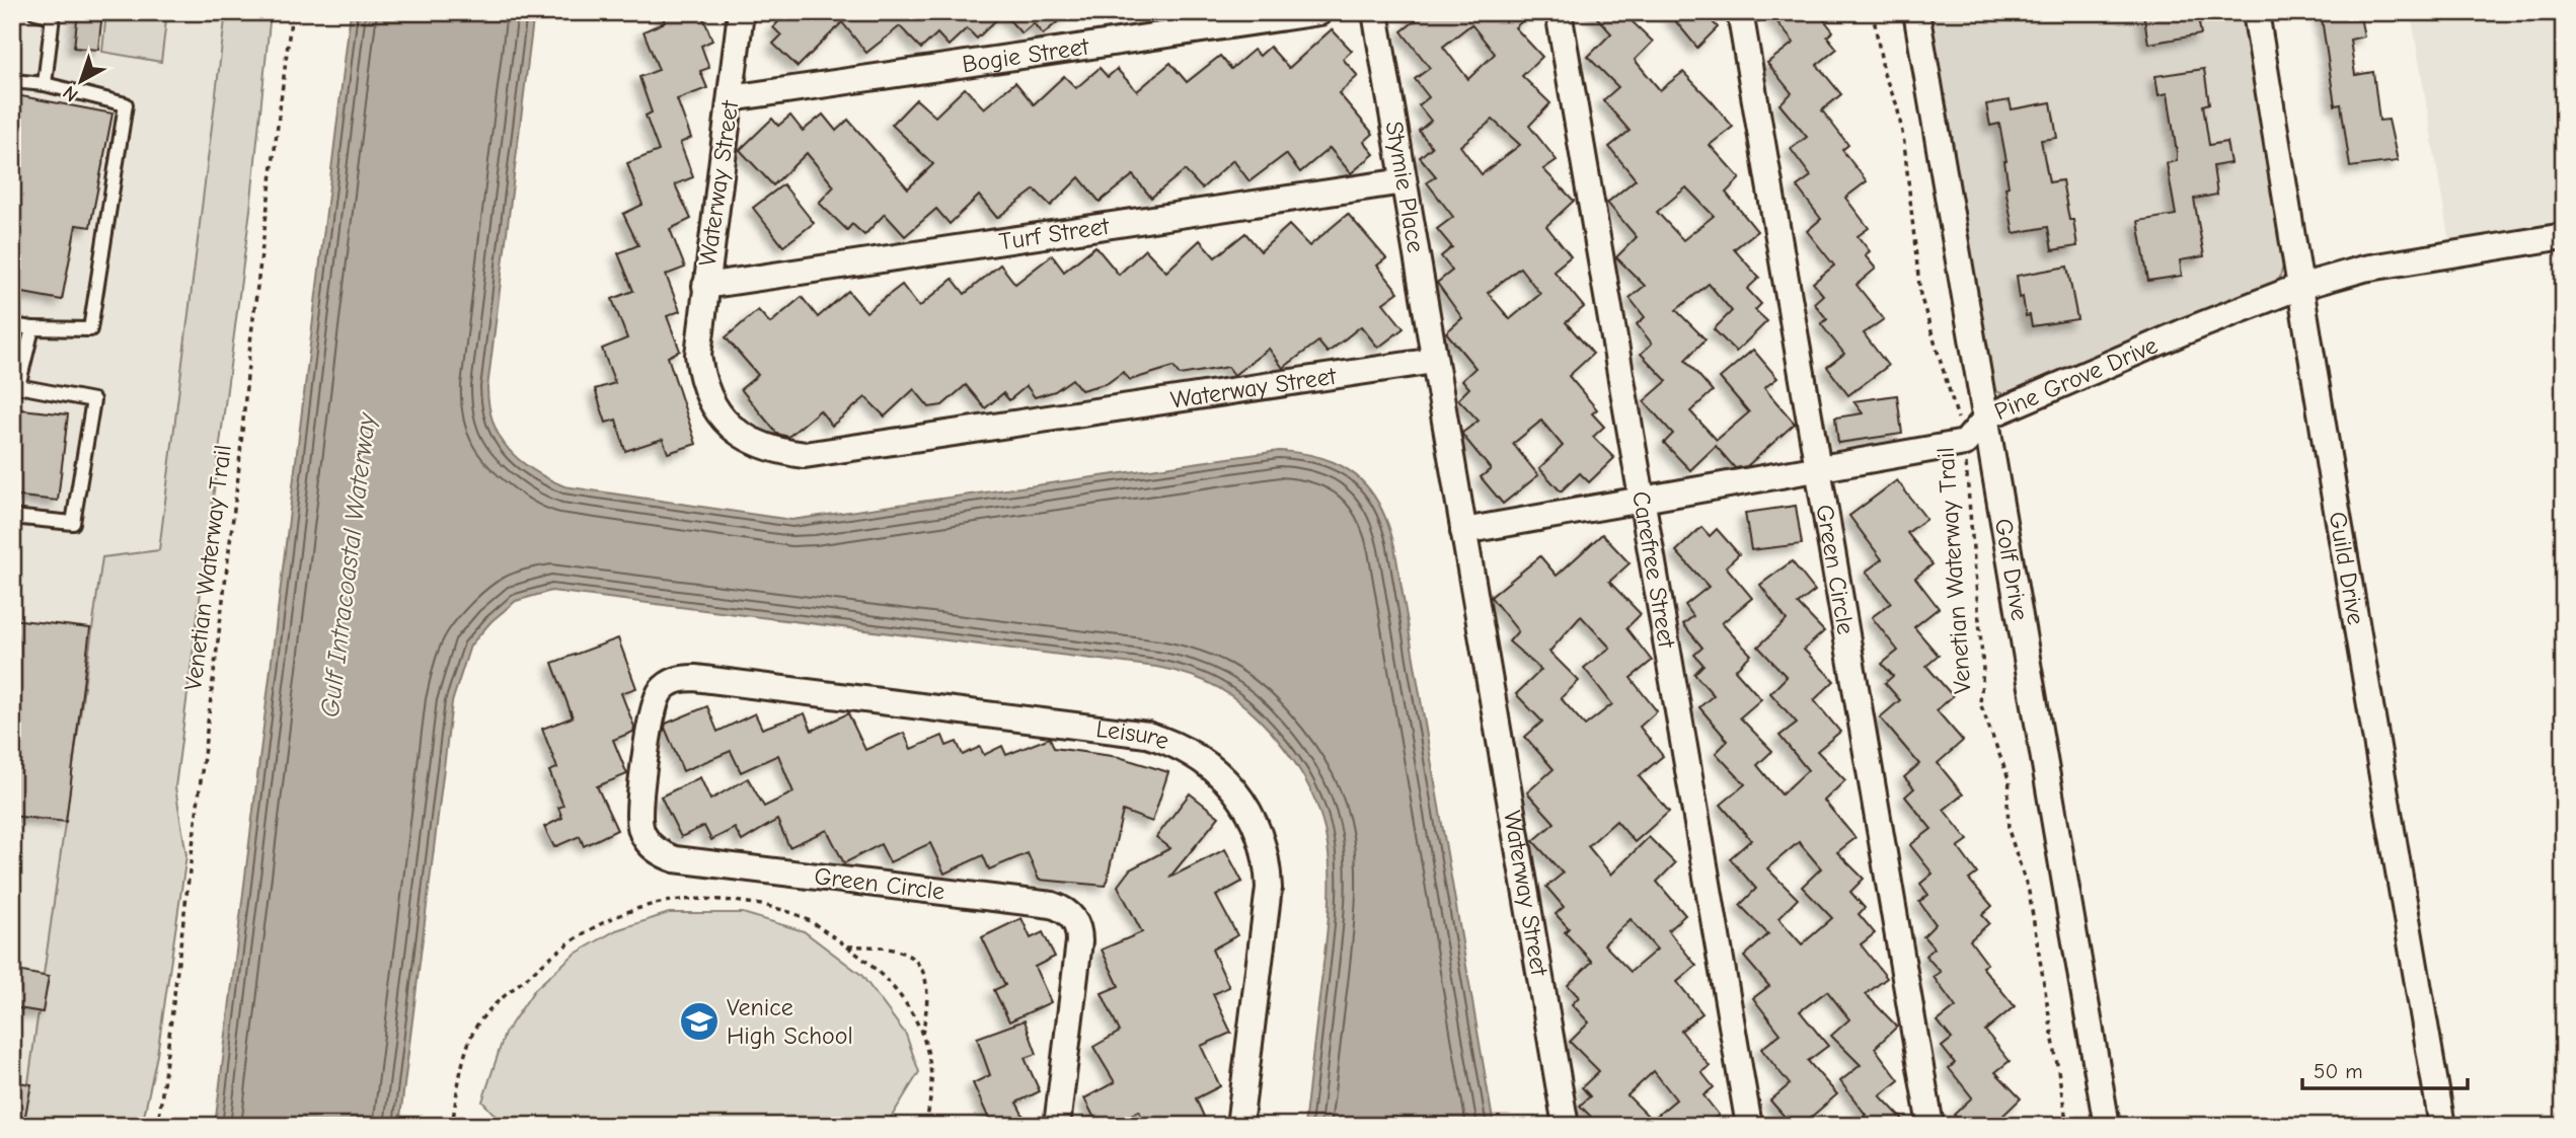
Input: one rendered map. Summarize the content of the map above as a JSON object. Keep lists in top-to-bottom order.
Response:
{
  "streets": {
    "street": [
      "Bogie Street",
      "Waterway Street",
      "Stymie Place",
      "Turf Street",
      "Pine Grove Drive",
      "Green Circle",
      "Golf Drive",
      "Carefree Street",
      "Guild Drive",
      "Leisure"
    ],
    "path": ["Venetian Waterway Trail"]
  },
  "crossings": [
    ["Bogie Street", "Waterway Street"],
    ["Waterway Street", "Stymie Place"],
    ["Waterway Street", "Turf Street"],
    ["Stymie Place", "Turf Street"],
    ["Pine Grove Drive", "Venetian Waterway Trail"],
    ["Pine Grove Drive", "Golf Drive"],
    ["Pine Grove Drive", "Guild Drive"],
    ["Green Circle", "Leisure"]
  ],
  "water": ["Gulf Intracoastal Waterway"],
  "places": {
    "school or university": ["Venice High School"]
  },
  "scale_bar": "50 m",
  "north": "bottom left"
}
